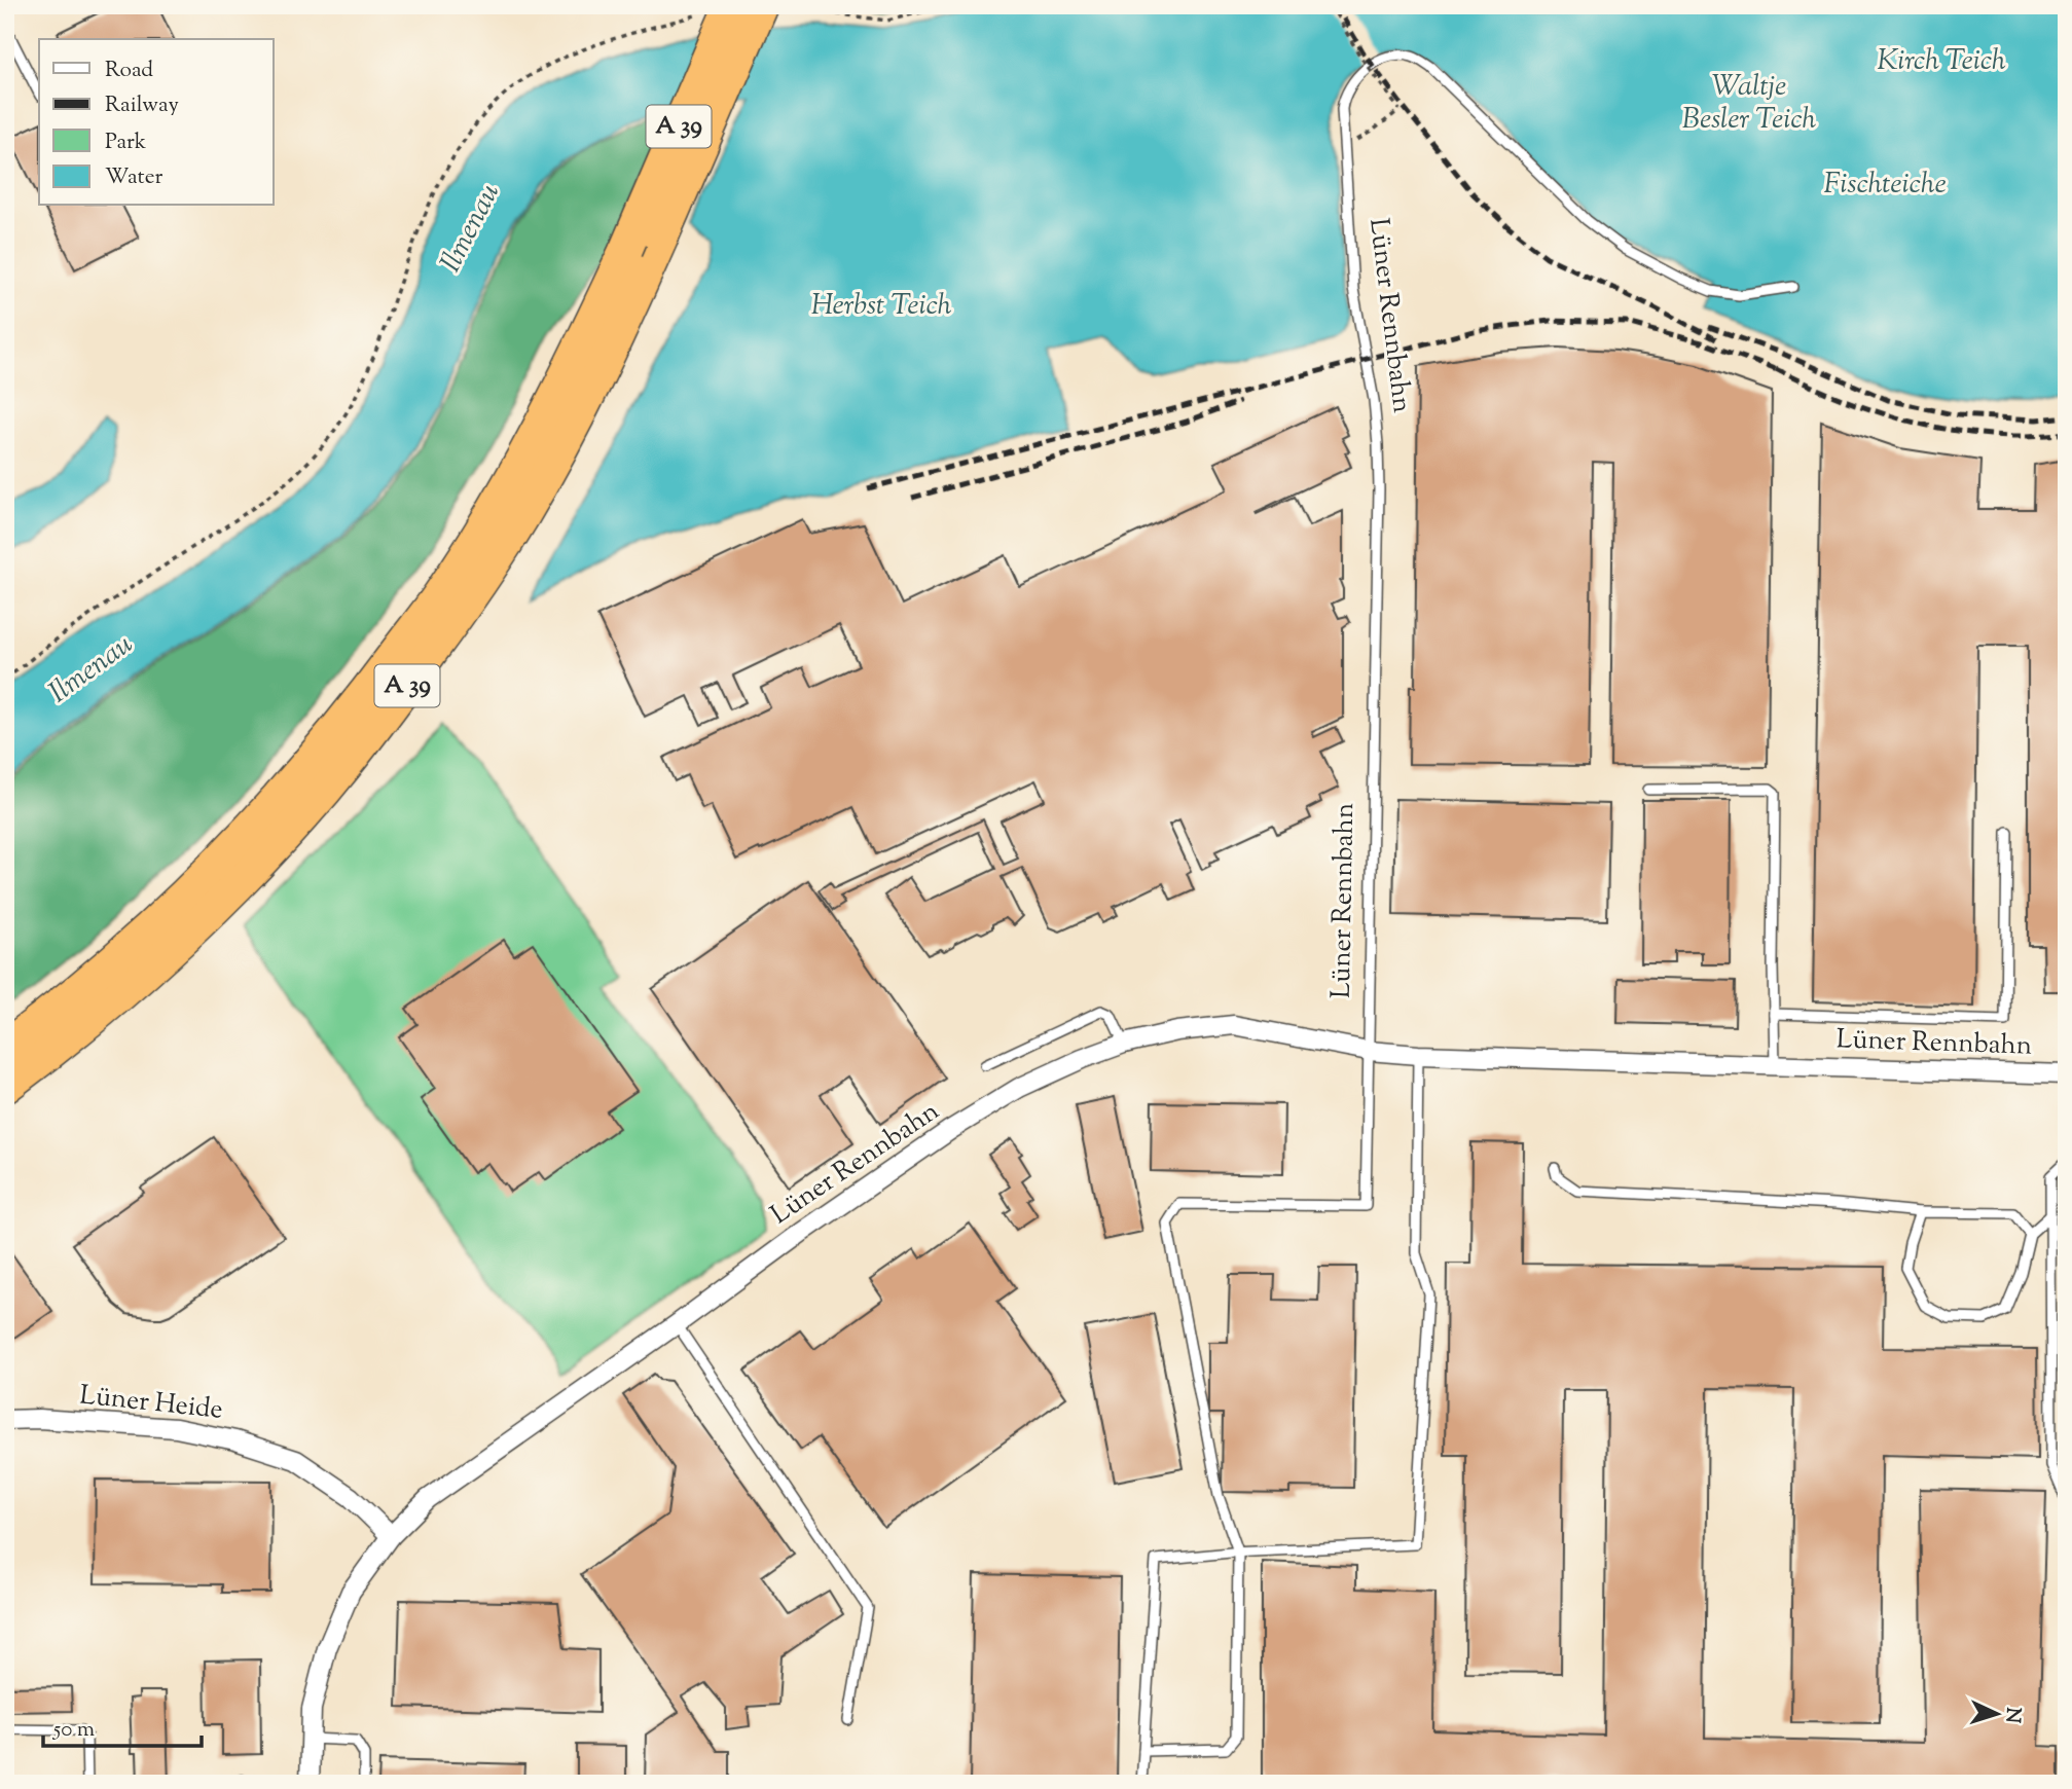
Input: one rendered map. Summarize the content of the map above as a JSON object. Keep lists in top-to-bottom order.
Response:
{
  "streets": {
    "highway": ["A 39"],
    "street": ["Lüner Rennbahn", "Lüner Heide"]
  },
  "crossings": [
    ["Lüner Rennbahn", "Lüner Heide"]
  ],
  "water": [
    "Kirch Teich",
    "Waltje Besler Teich",
    "Fischteiche",
    "Ilmenau",
    "Herbst Teich"
  ],
  "legend": [
    "Road",
    "Railway",
    "Park",
    "Water"
  ],
  "scale_bar": "50 m",
  "north": "right"
}
